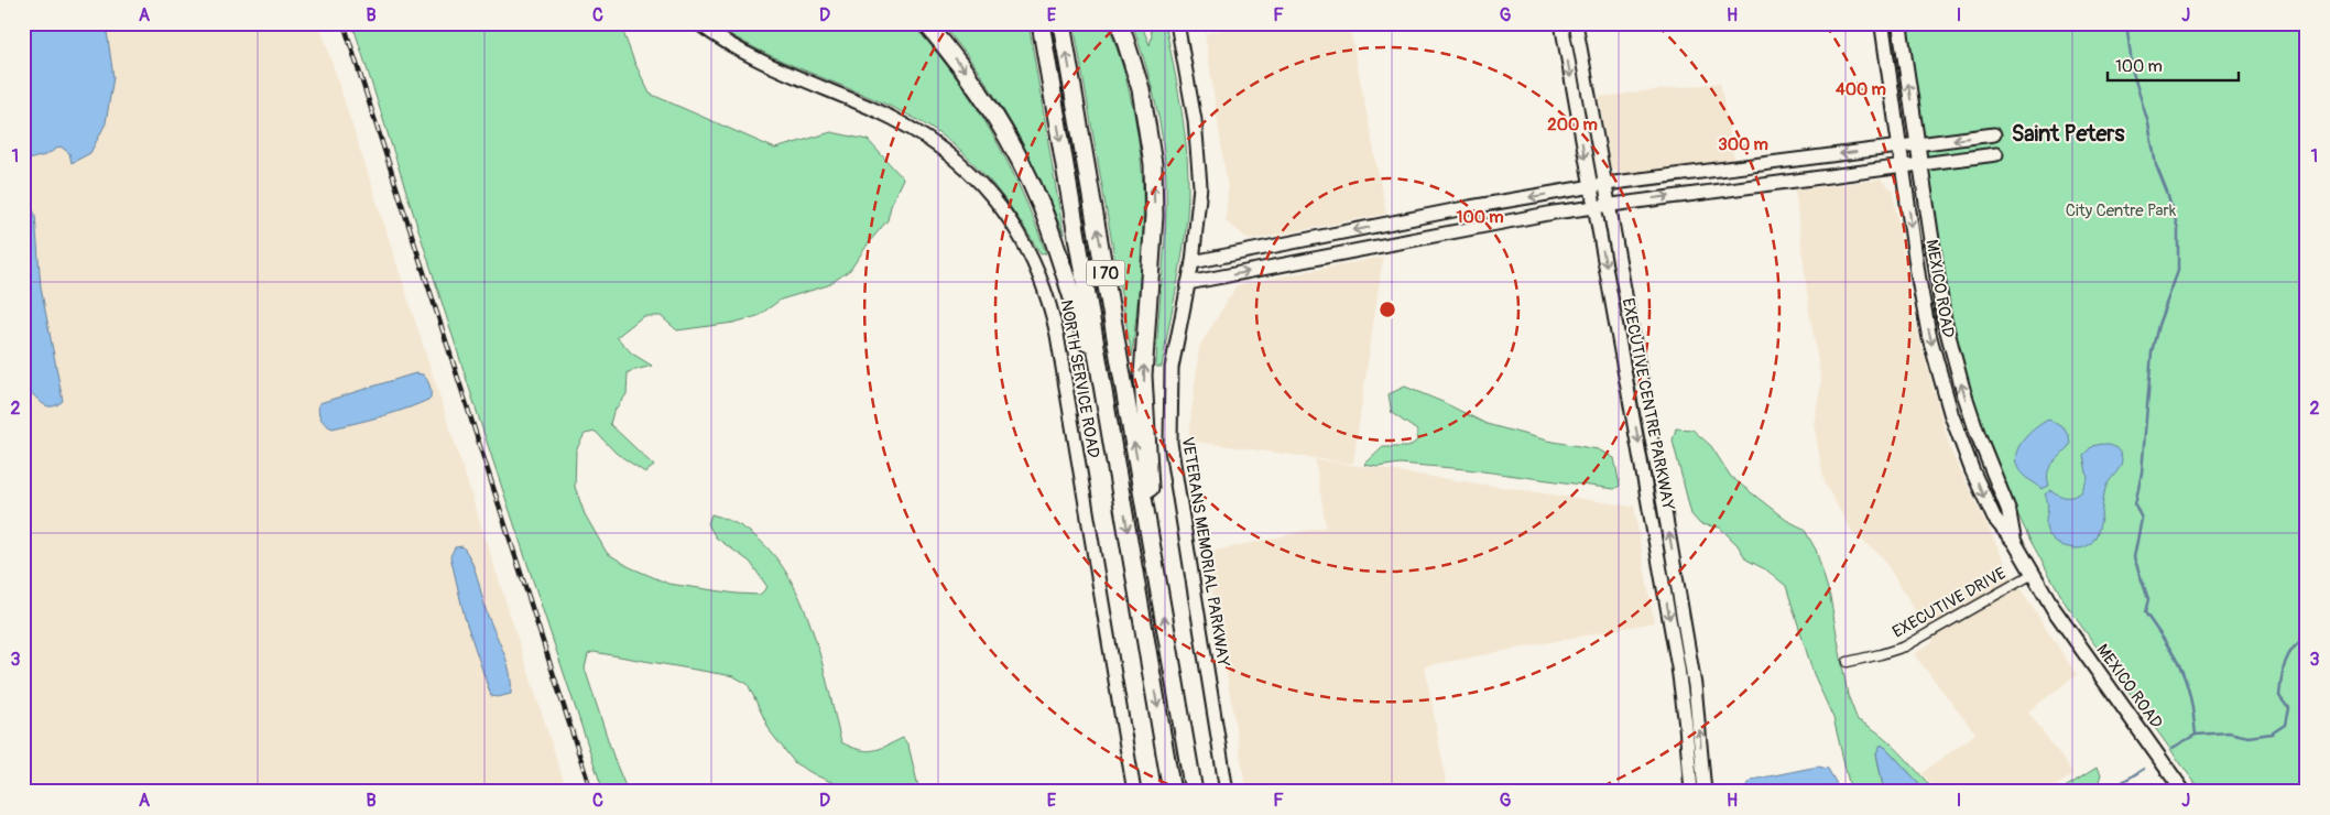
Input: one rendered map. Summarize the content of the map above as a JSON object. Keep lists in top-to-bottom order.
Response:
{
  "streets": {
    "highway": ["I 70"],
    "main road": ["MEXICO ROAD"],
    "street": [
      "NORTH SERVICE ROAD",
      "EXECUTIVE CENTRE PARKWAY",
      "VETERANS MEMORIAL PARKWAY",
      "EXECUTIVE DRIVE"
    ]
  },
  "crossings": [
    ["MEXICO ROAD", "EXECUTIVE DRIVE"]
  ],
  "districts": ["Saint Peters"],
  "parks": ["City Centre Park"],
  "scale_bar": "100 m",
  "grid": {
    "columns": [
      "A",
      "B",
      "C",
      "D",
      "E",
      "F",
      "G",
      "H",
      "I",
      "J"
    ],
    "rows": ["1", "2", "3"]
  },
  "rings": [
    "400 m",
    "200 m",
    "300 m",
    "100 m"
  ]
}
